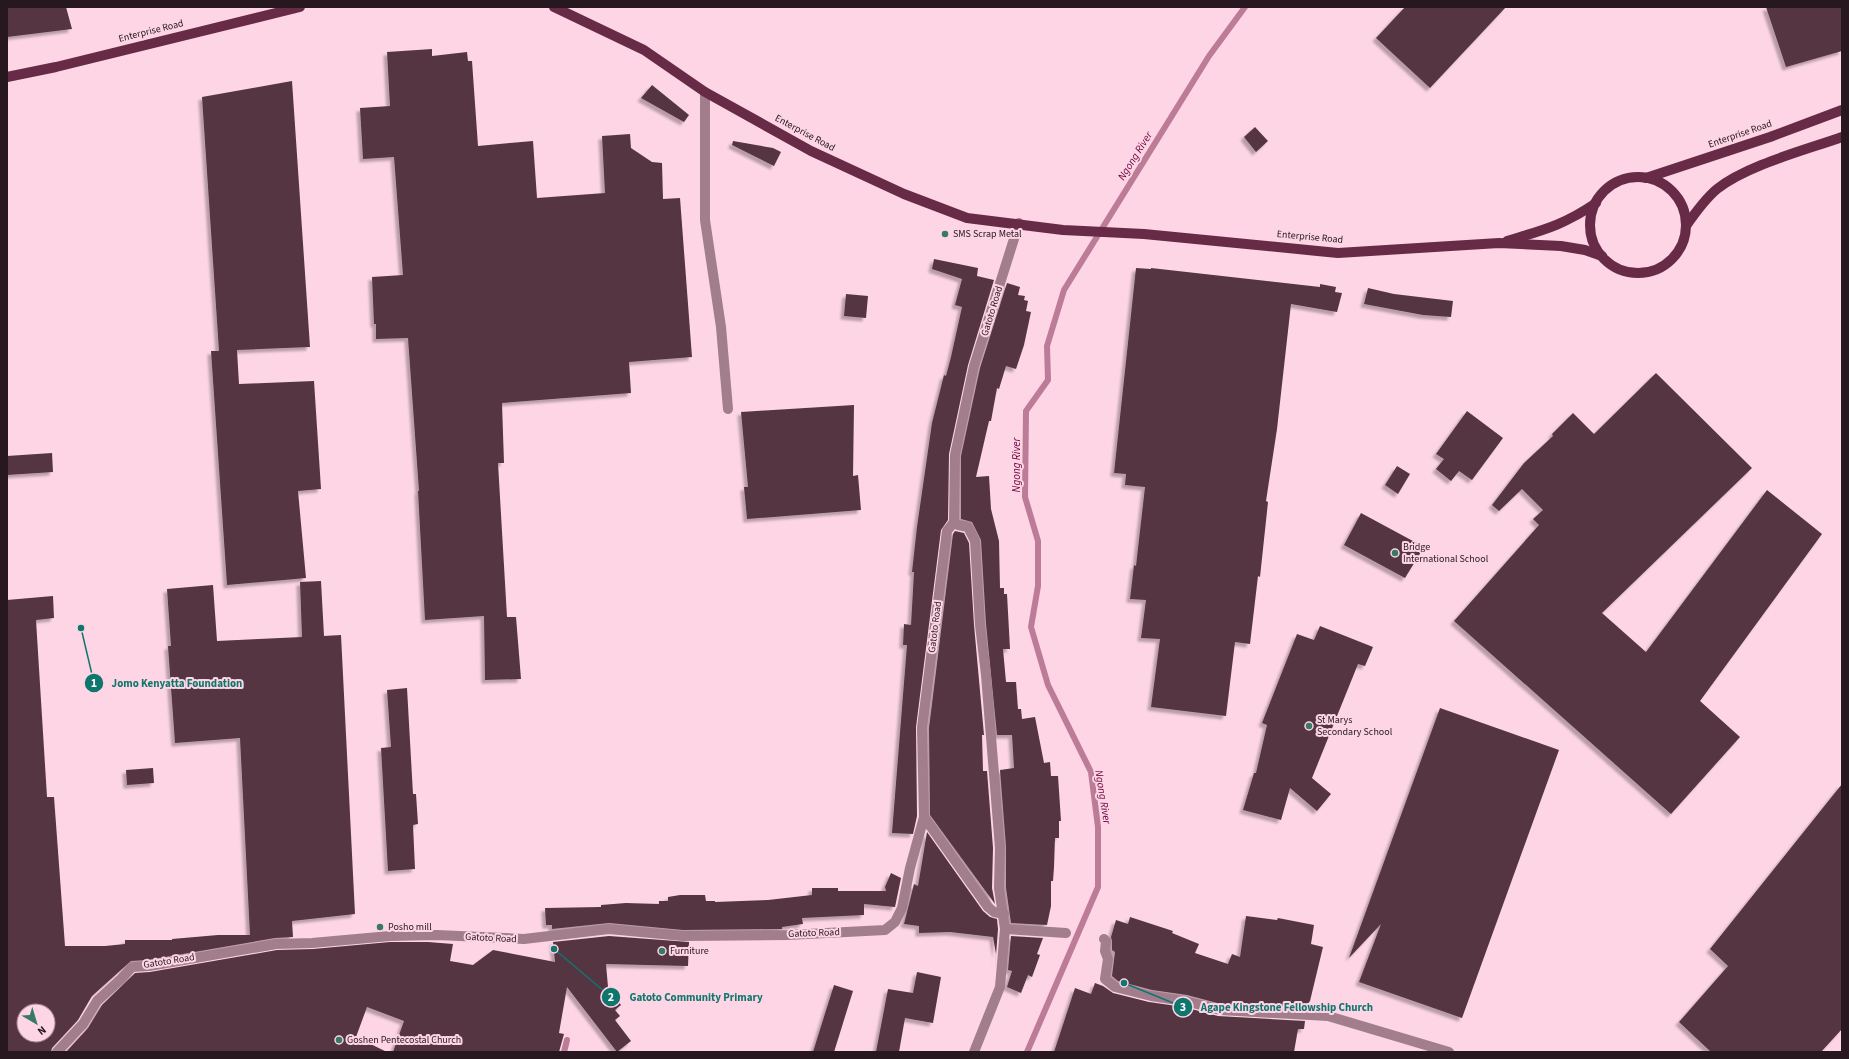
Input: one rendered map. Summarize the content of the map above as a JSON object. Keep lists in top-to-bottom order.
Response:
{
  "streets": {
    "main road": ["Enterprise Road"],
    "street": ["Gatoto Road"]
  },
  "crossings": [
    ["Enterprise Road", "Gatoto Road"]
  ],
  "water": ["Ngong River"],
  "places": [
    "SMS Scrap Metal",
    "Bridge International School",
    "Jomo Kenyatta Foundation",
    "St Marys Secondary School",
    "Posho mill",
    "Gatoto Community Primary",
    "Furniture",
    "Agape Kingstone Fellowship Church",
    "Goshen Pentecostal Church"
  ],
  "north": "bottom right"
}
